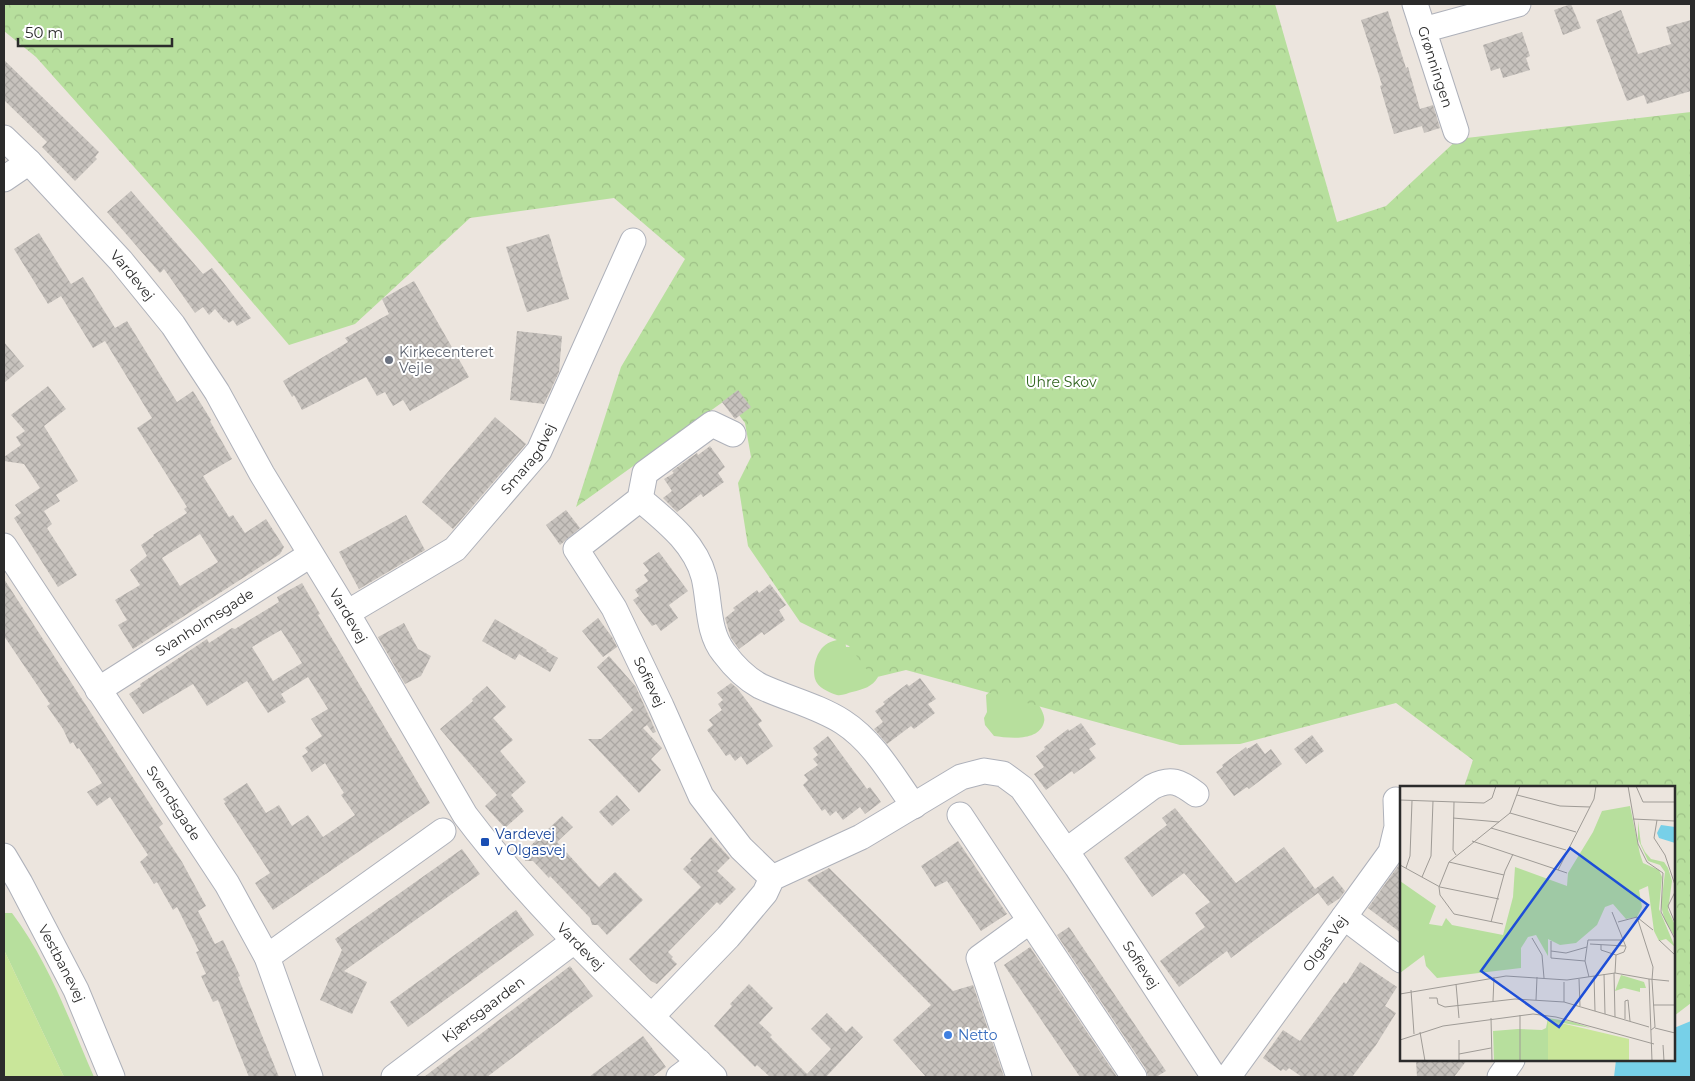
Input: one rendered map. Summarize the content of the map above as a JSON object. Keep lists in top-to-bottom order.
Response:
{
  "streets": {
    "street": [
      "Grønningen",
      "Vardevej",
      "Smaragdvej",
      "Svanholmsgade",
      "Sofievej",
      "Svendsgade",
      "Olgas Vej",
      "Vestbanevej",
      "Kjærsgaarden"
    ]
  },
  "crossings": [
    ["Vardevej", "Smaragdvej"],
    ["Vardevej", "Svanholmsgade"],
    ["Vardevej", "Kjærsgaarden"],
    ["Svanholmsgade", "Svendsgade"]
  ],
  "parks": ["Uhre Skov"],
  "places": {
    "other": ["Kirkecenteret Vejle", "Netto"],
    "transit": ["Vardevej v Olgasvej"]
  },
  "scale_bar": "50 m"
}
